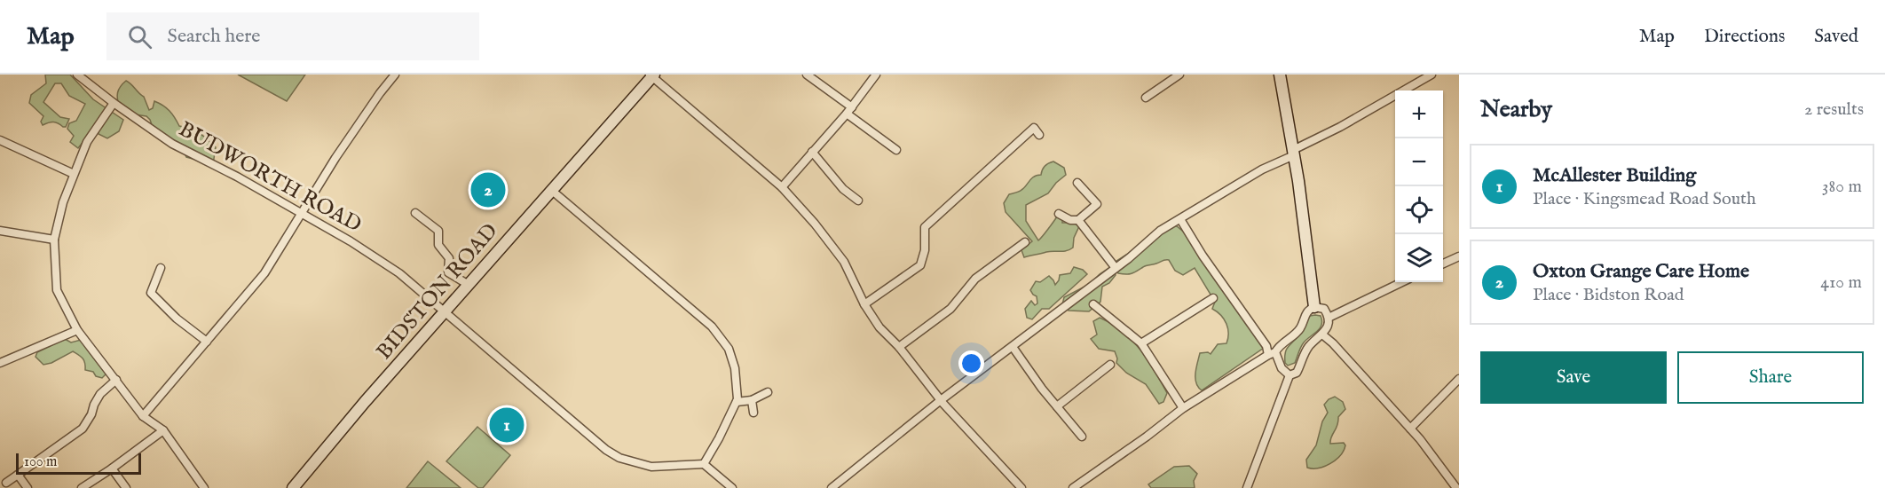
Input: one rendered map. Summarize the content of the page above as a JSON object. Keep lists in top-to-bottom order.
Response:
{
  "streets": {
    "main road": ["BIDSTON ROAD"],
    "street": ["BUDWORTH ROAD"]
  },
  "crossings": [
    ["BUDWORTH ROAD", "BIDSTON ROAD"]
  ],
  "scale_bar": "100 m",
  "page": {
    "header": "Map",
    "search": "Search here",
    "nav": ["Map", "Directions", "Saved"],
    "heading": ["Nearby", "2 results"],
    "map_buttons": ["+", "−"],
    "list": [
      {
        "mark": "1",
        "name": "McAllester Building",
        "note": "Place · Kingsmead Road South",
        "value": "380 m"
      },
      {
        "mark": "2",
        "name": "Oxton Grange Care Home",
        "note": "Place · Bidston Road",
        "value": "410 m"
      }
    ],
    "pins": ["2", "1"],
    "buttons": ["Save", "Share"],
    "scale": "100 m"
  }
}
